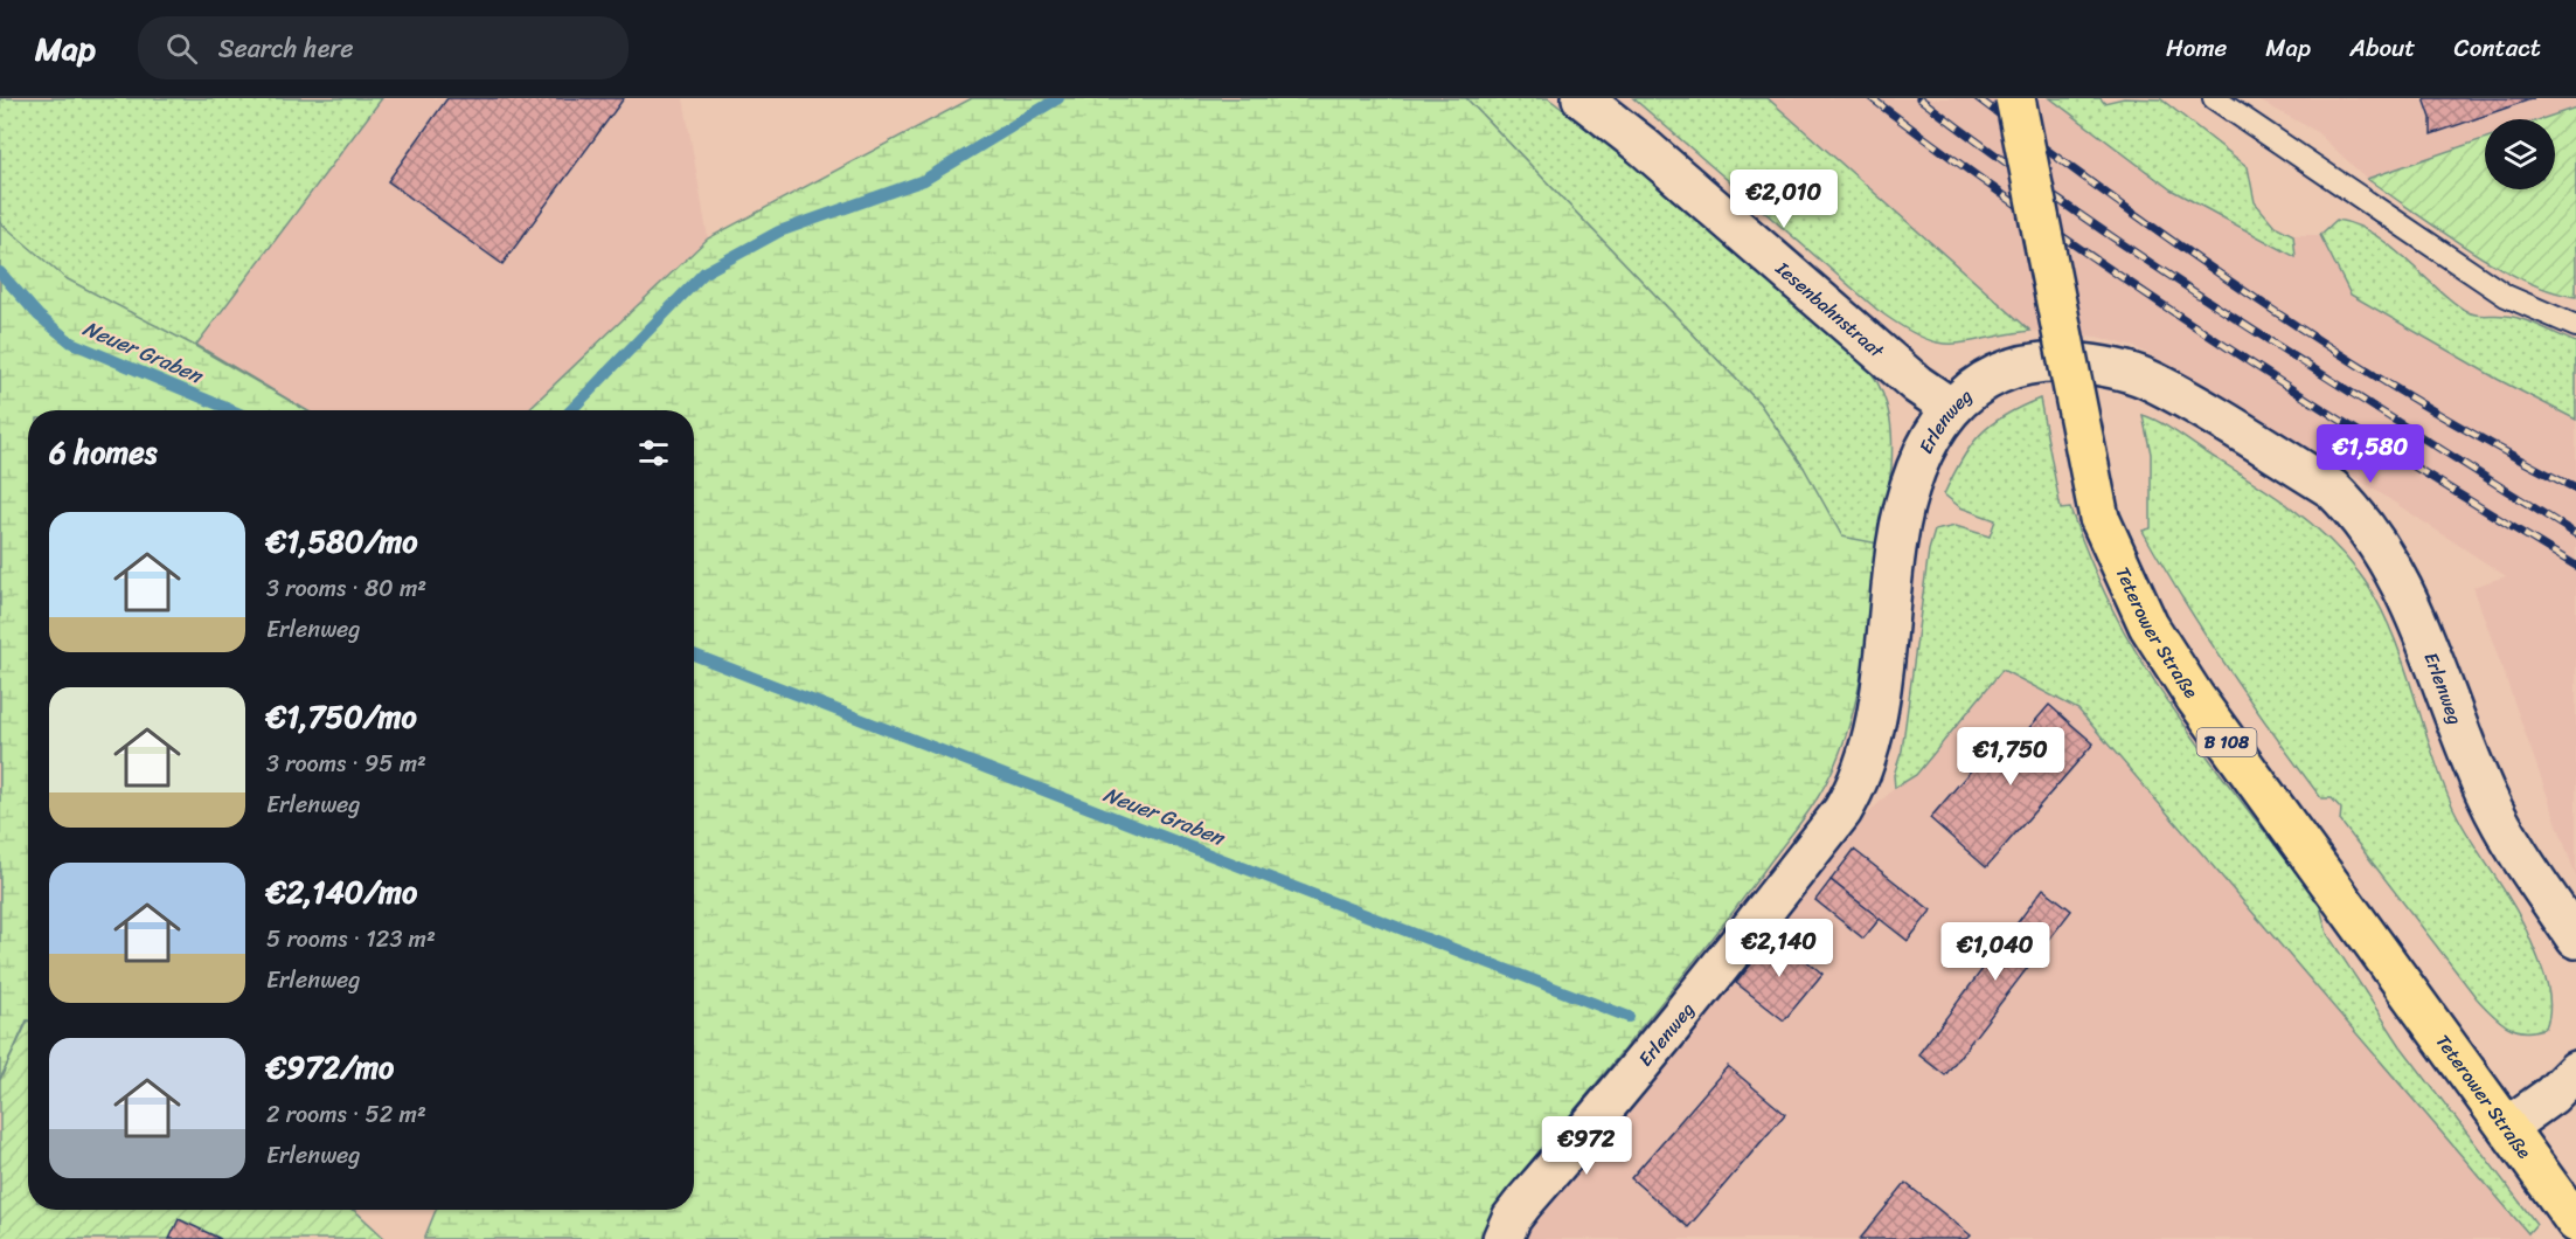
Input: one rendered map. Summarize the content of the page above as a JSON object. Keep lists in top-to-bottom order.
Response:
{
  "streets": {
    "main road": ["Teterower Straße", "B 108"],
    "street": ["Iesenbahnstraat", "Erlenweg"]
  },
  "crossings": [
    ["Iesenbahnstraat", "Erlenweg"]
  ],
  "water": ["Neuer Graben"],
  "page": {
    "header": "Map",
    "search": "Search here",
    "nav": [
      "Home",
      "Map",
      "About",
      "Contact"
    ],
    "price": [
      "€2,010",
      "€1,580",
      "€1,750",
      "€2,140",
      "€1,040",
      "€972"
    ],
    "heading": "6 homes",
    "list": [
      {
        "name": "€1,580/mo",
        "note": "3 rooms · 80 m² · Erlenweg"
      },
      {
        "name": "€1,750/mo",
        "note": "3 rooms · 95 m² · Erlenweg"
      },
      {
        "name": "€2,140/mo",
        "note": "5 rooms · 123 m² · Erlenweg"
      },
      {
        "name": "€972/mo",
        "note": "2 rooms · 52 m² · Erlenweg"
      }
    ]
  }
}
